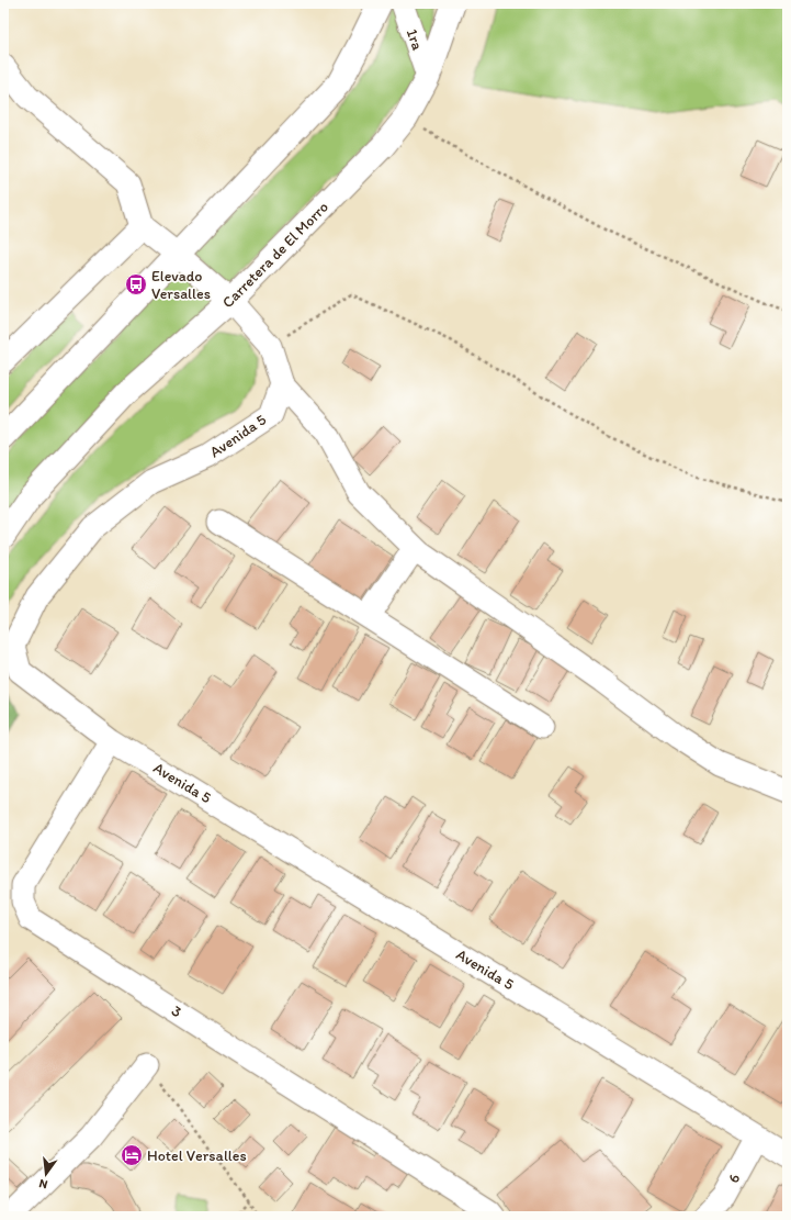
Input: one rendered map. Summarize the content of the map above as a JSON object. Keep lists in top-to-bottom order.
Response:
{
  "streets": {
    "main road": ["Carretera de El Morro"],
    "street": [
      "1ra",
      "Avenida 5",
      "3",
      "6"
    ]
  },
  "crossings": [
    ["1ra", "Carretera de El Morro"],
    ["Avenida 5", "3"],
    ["Avenida 5", "6"]
  ],
  "places": {
    "bus stop": ["Elevado Versalles"],
    "hotel": ["Hotel Versalles"]
  },
  "north": "bottom"
}
